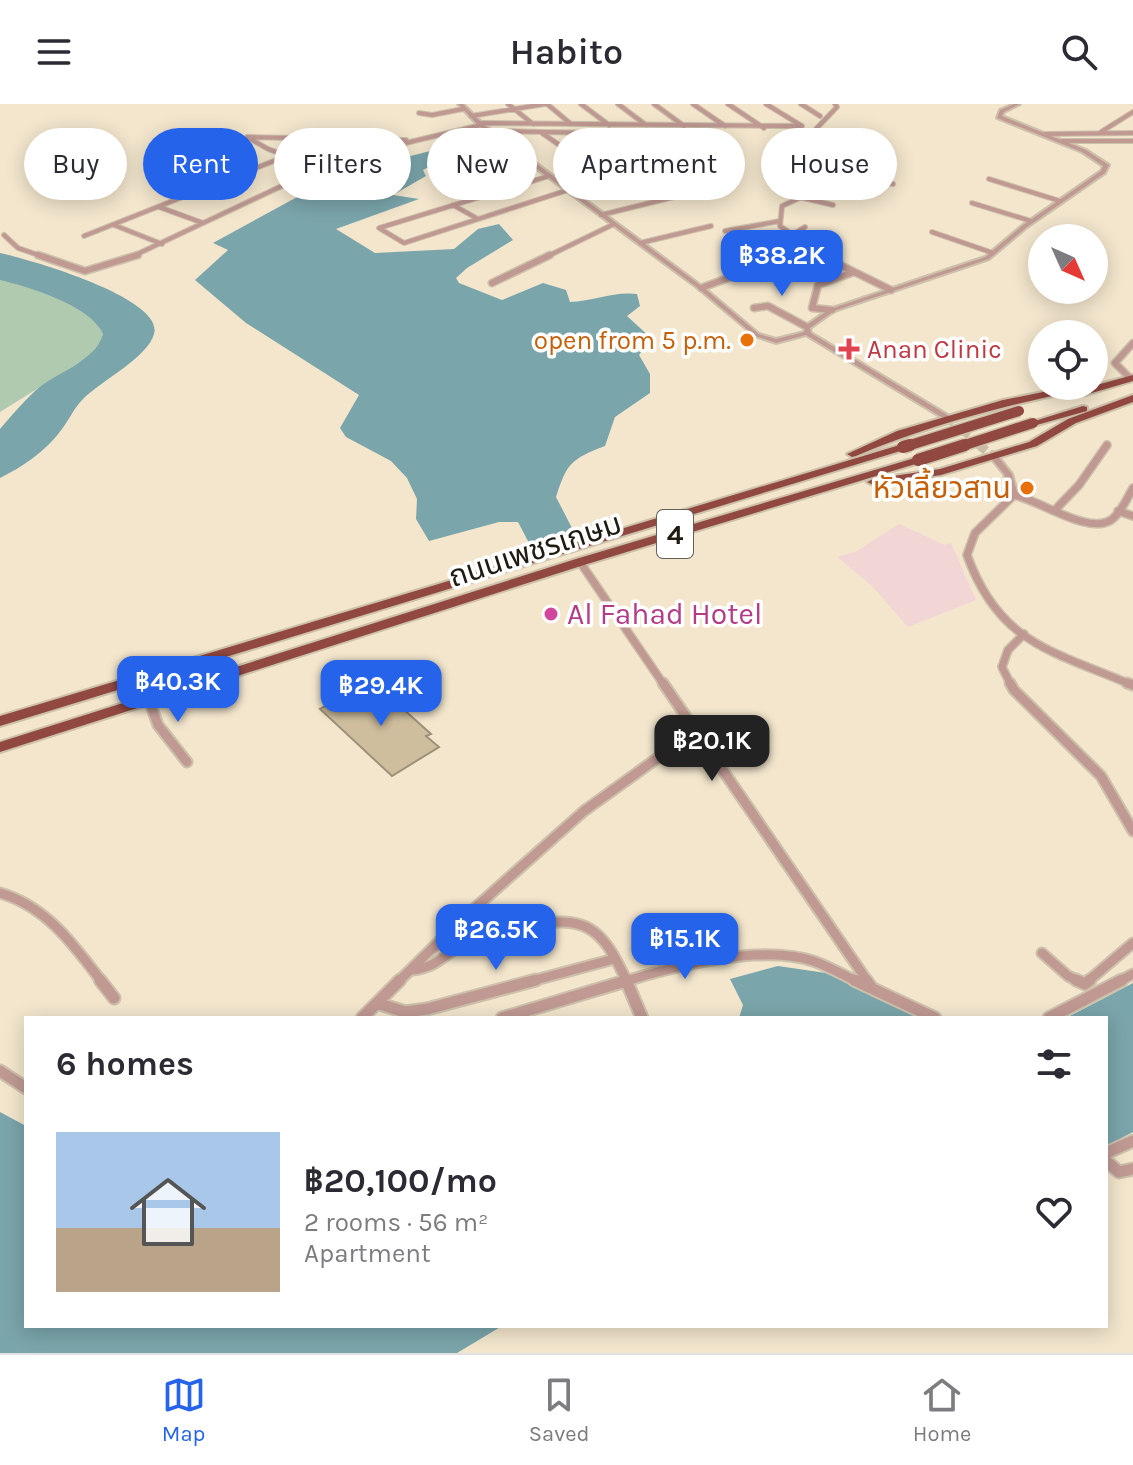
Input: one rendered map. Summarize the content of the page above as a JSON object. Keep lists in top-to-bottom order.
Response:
{
  "streets": {
    "highway": ["4", "ถนนเพชรเกษม"]
  },
  "places": {
    "other": ["open from 5 p.m.", "หัวเลี้ยวสาน", "Al Fahad Hotel"],
    "health": ["Anan Clinic"]
  },
  "north": "bottom right",
  "page": {
    "header": "Habito",
    "chip": [
      "Buy",
      "Rent",
      "Filters",
      "New",
      "Apartment",
      "House"
    ],
    "price": [
      "฿38.2K",
      "฿40.3K",
      "฿29.4K",
      "฿20.1K",
      "฿26.5K",
      "฿15.1K"
    ],
    "heading": "6 homes",
    "list": [
      {
        "name": "฿20,100/mo",
        "note": "2 rooms · 56 m² · Apartment"
      }
    ],
    "tabs": ["Map", "Saved", "Home"]
  }
}
